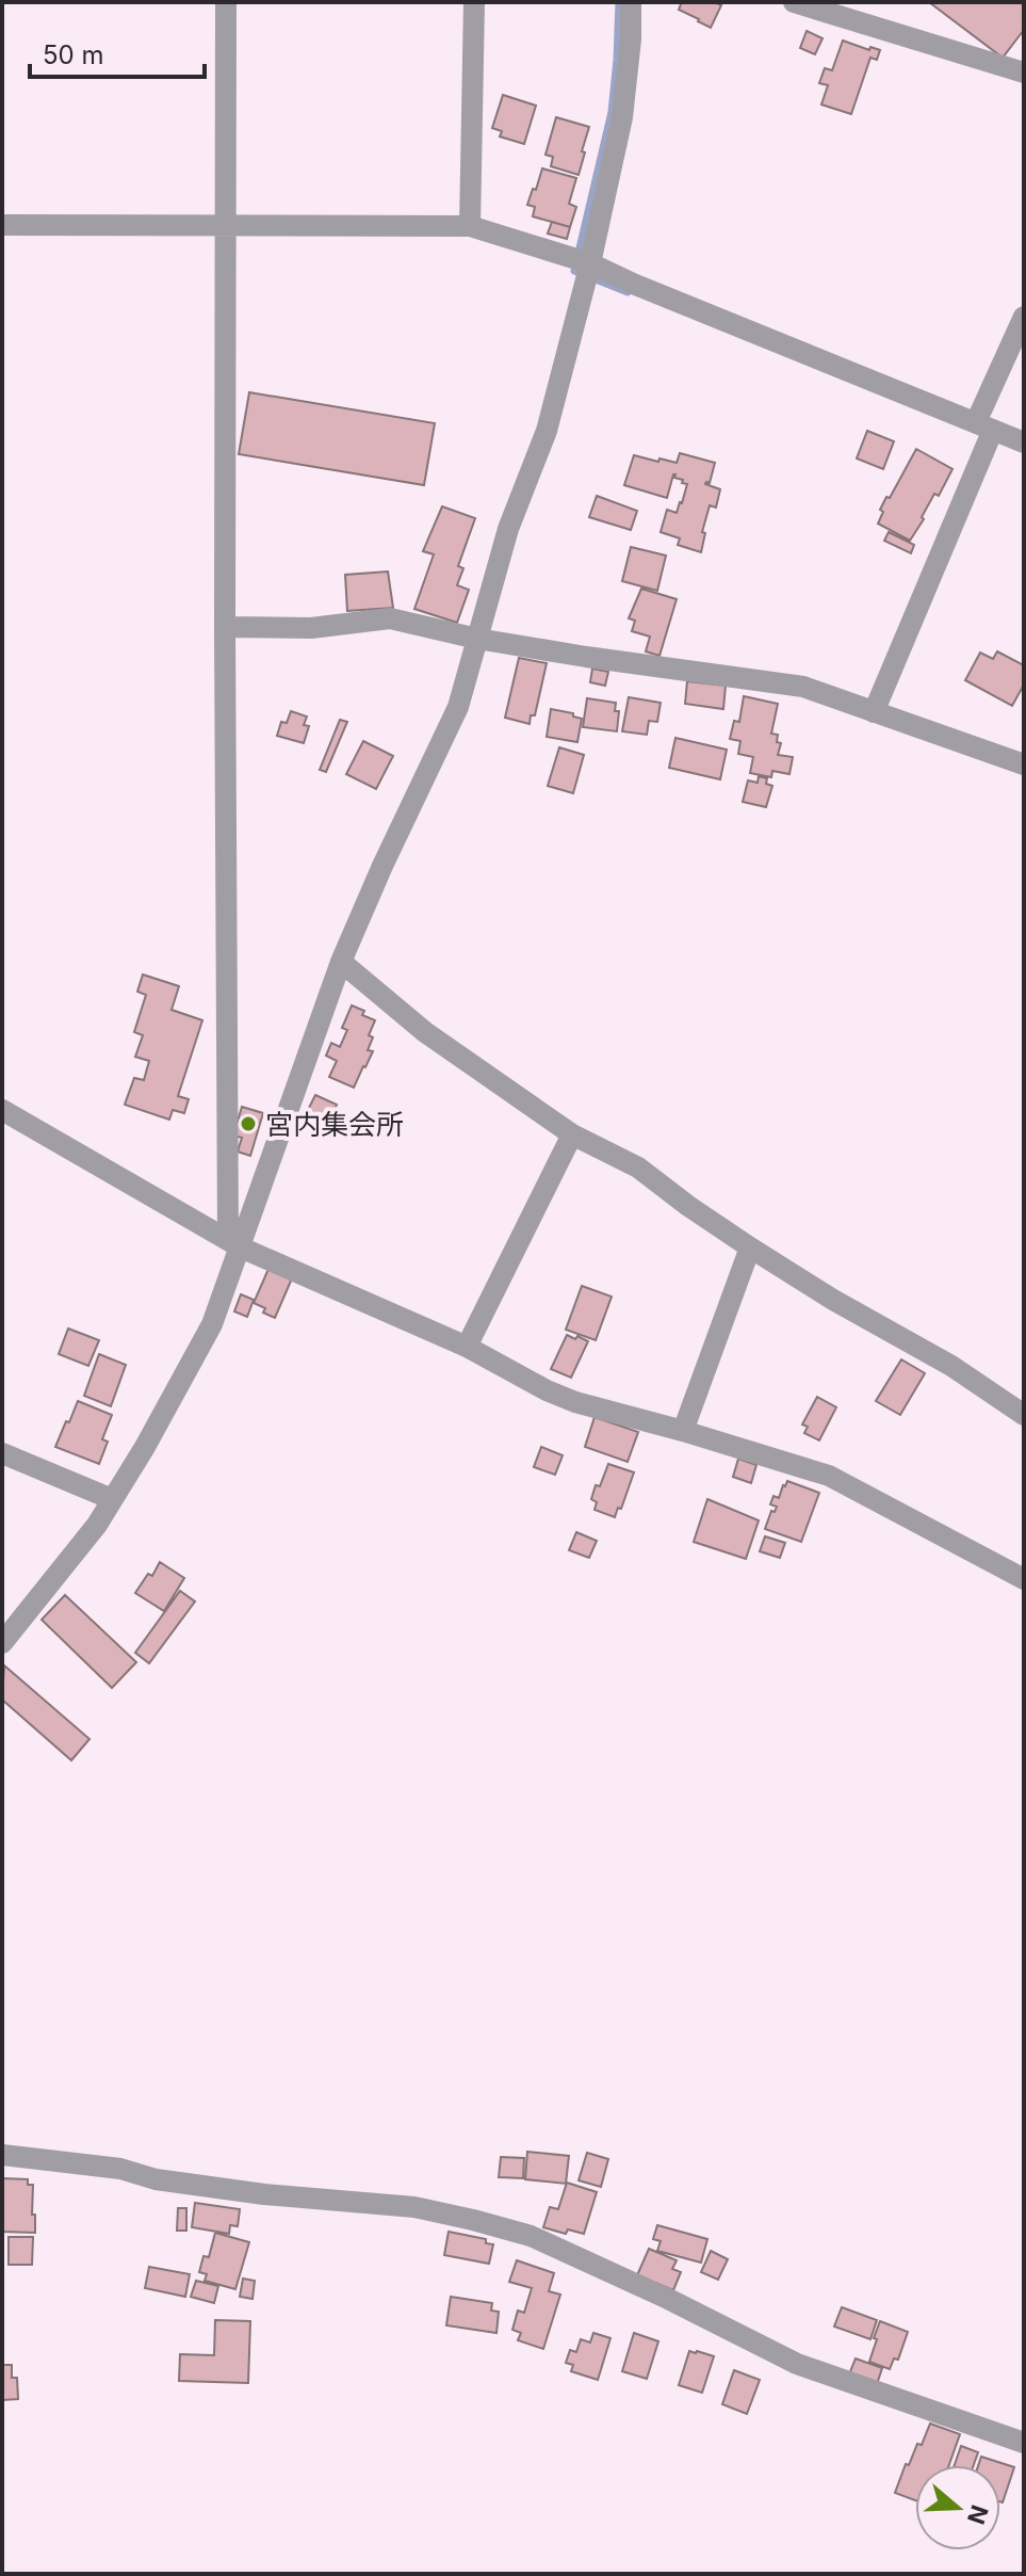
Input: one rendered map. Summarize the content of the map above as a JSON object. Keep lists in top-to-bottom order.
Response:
{
  "places": ["宮内集会所"],
  "scale_bar": "50 m",
  "north": "right"
}
